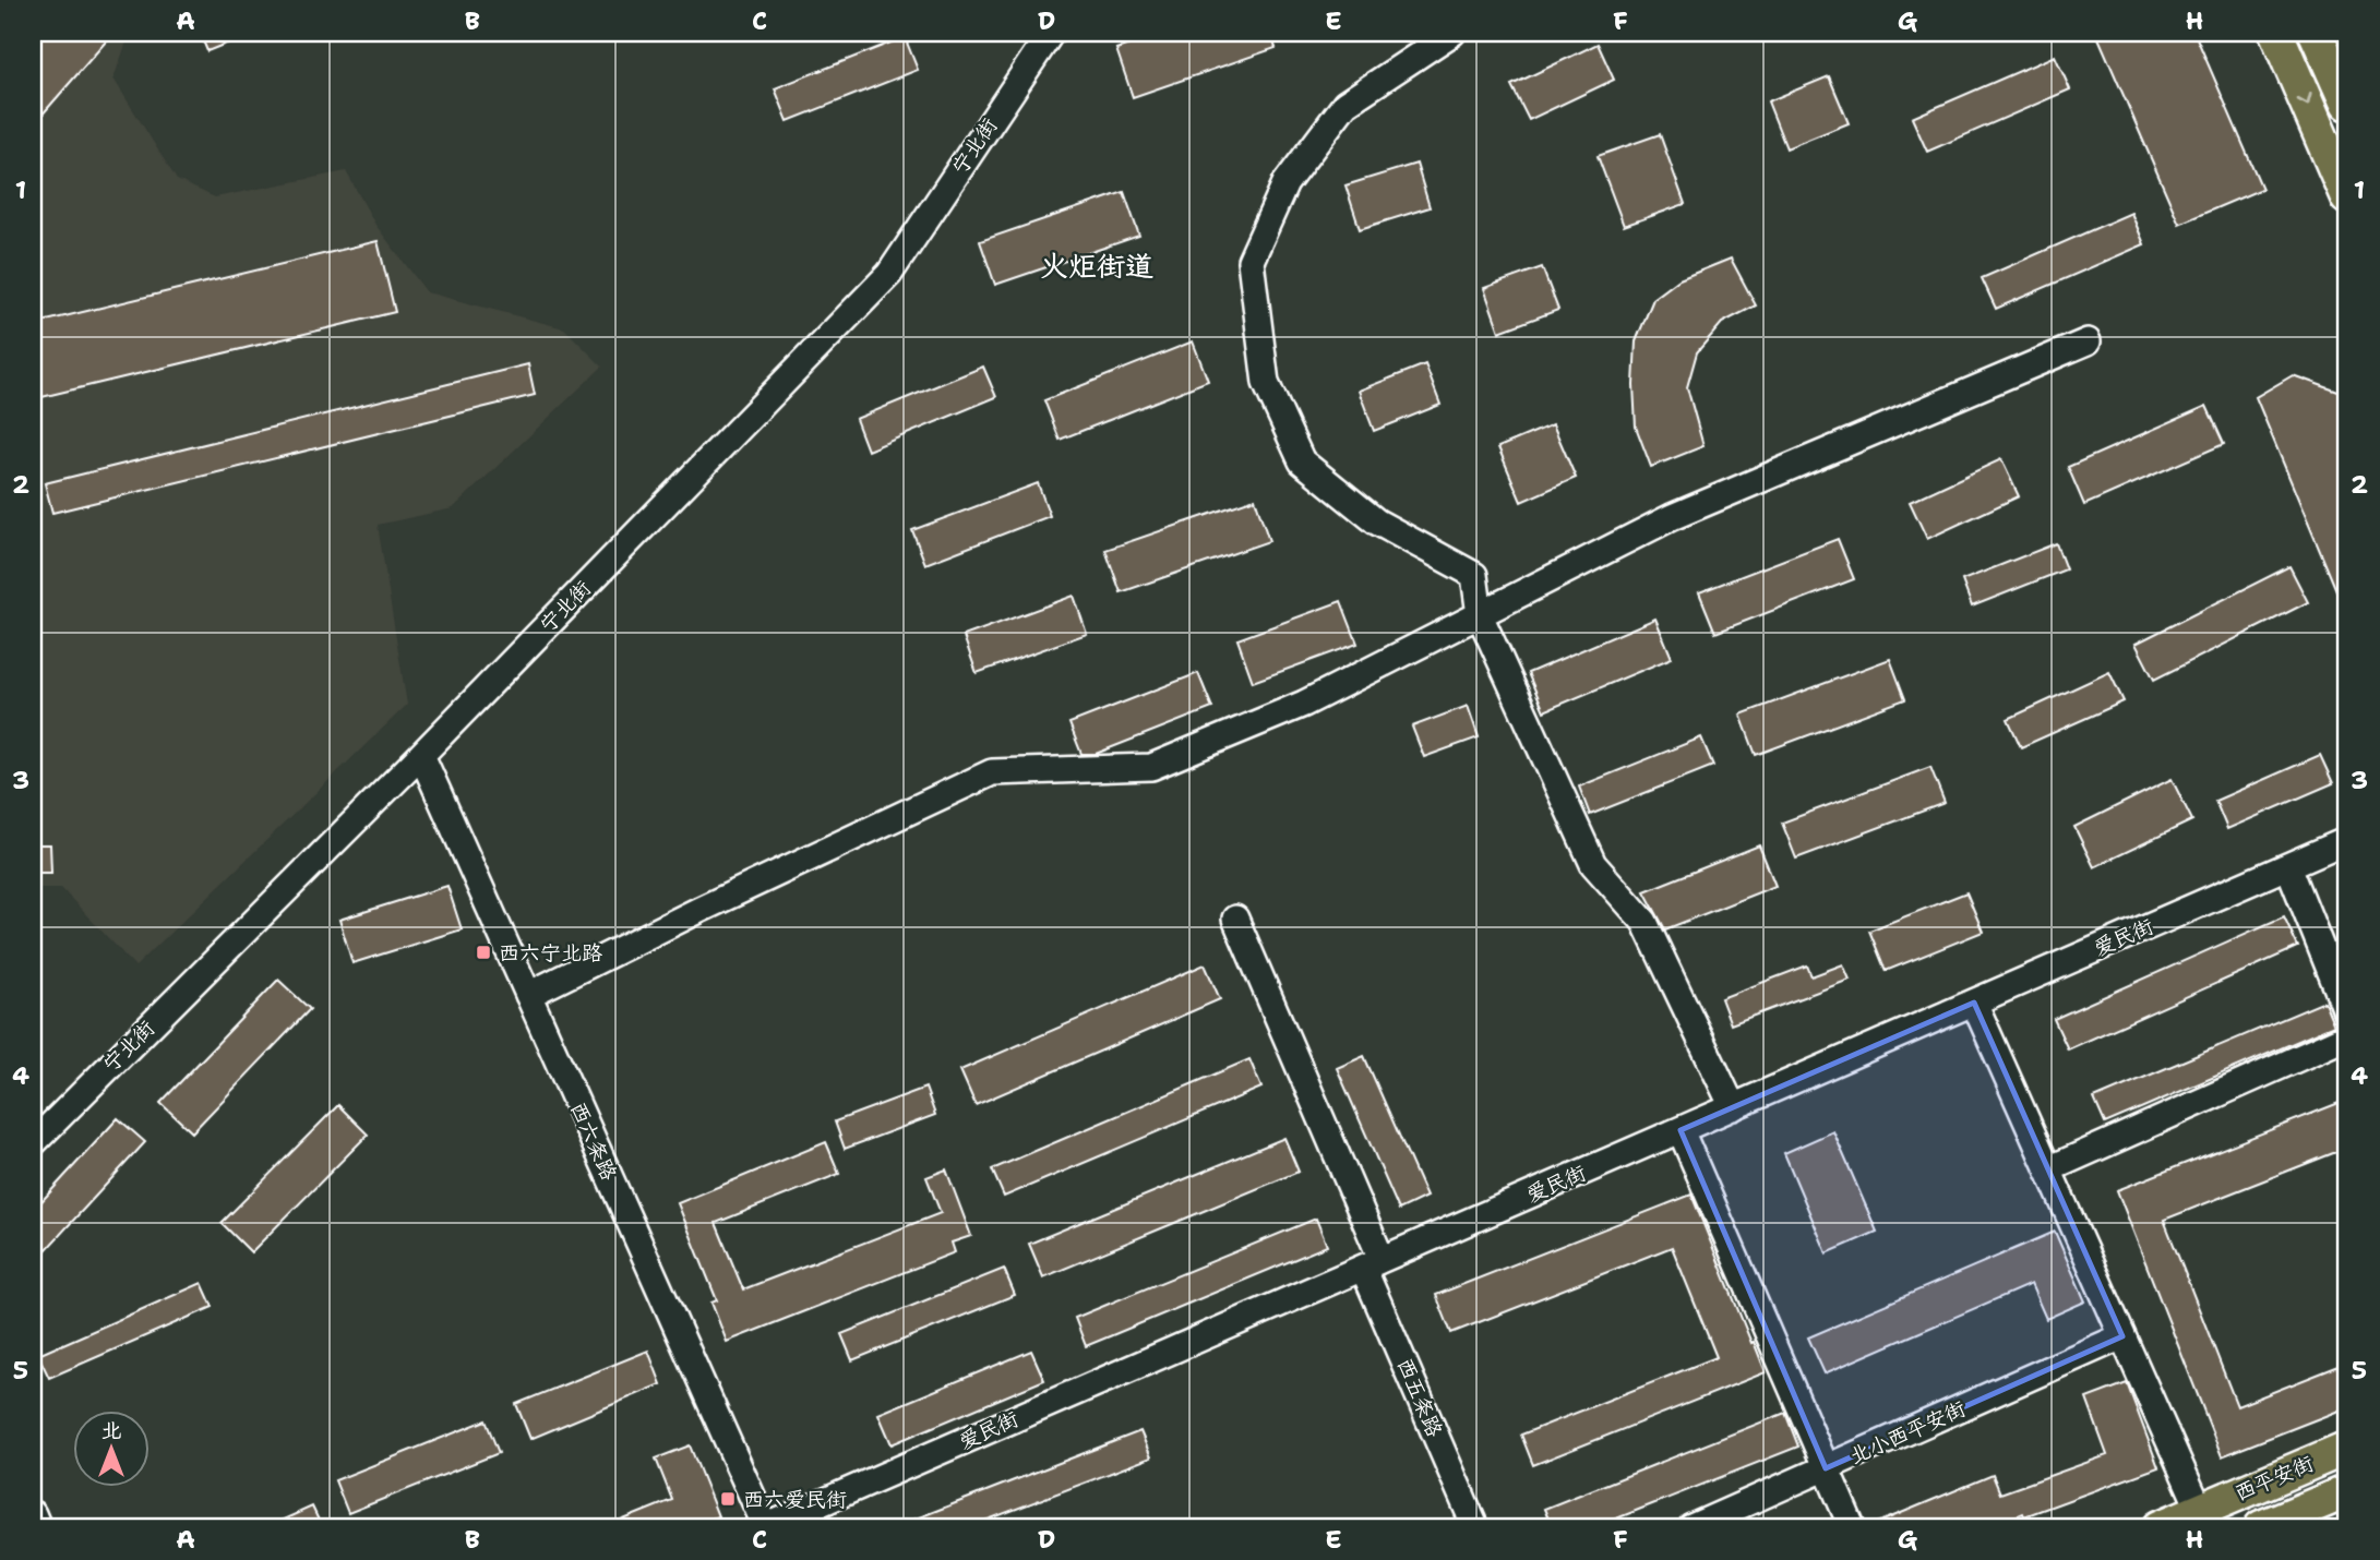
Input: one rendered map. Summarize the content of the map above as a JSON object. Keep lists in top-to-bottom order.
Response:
{
  "streets": {
    "main road": ["西平安街"],
    "street": [
      "宁北街",
      "爱民街",
      "西六条路",
      "西五条路",
      "北小西平安街"
    ]
  },
  "crossings": [
    ["宁北街", "西六条路"],
    ["爱民街", "西六条路"],
    ["爱民街", "西五条路"]
  ],
  "districts": ["火炬街道"],
  "places": {
    "transit": ["西六宁北路", "西六爱民街"]
  },
  "north": "top",
  "grid": {
    "columns": [
      "A",
      "B",
      "C",
      "D",
      "E",
      "F",
      "G",
      "H"
    ],
    "rows": [
      "1",
      "2",
      "3",
      "4",
      "5"
    ]
  }
}
